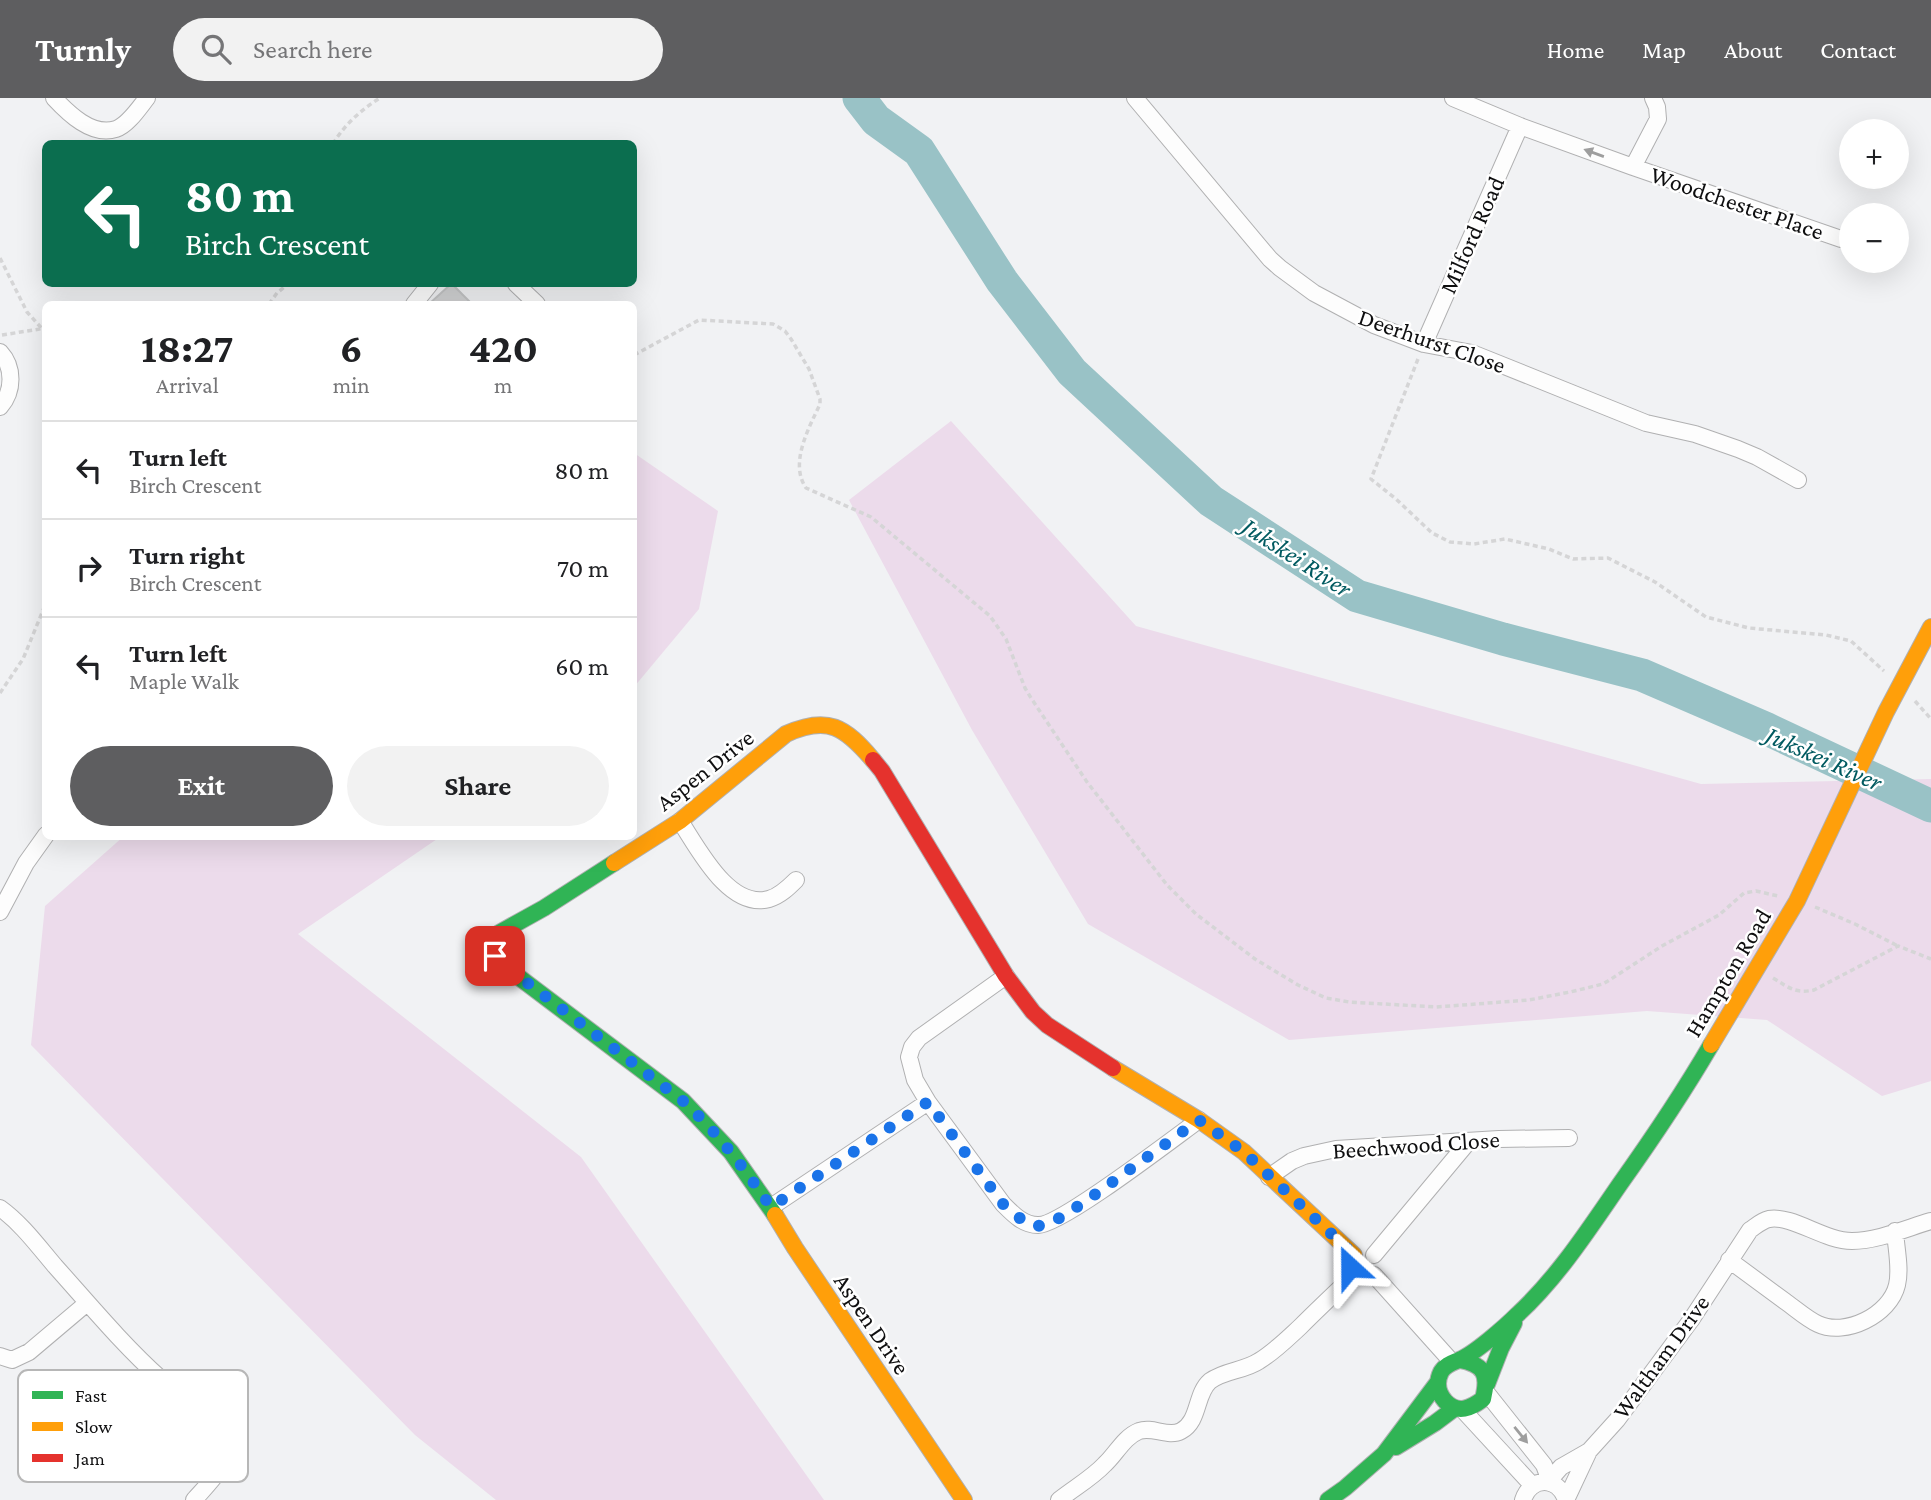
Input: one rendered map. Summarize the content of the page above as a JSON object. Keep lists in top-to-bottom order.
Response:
{
  "streets": {
    "street": [
      "Woodchester Place",
      "Milford Road",
      "Deerhurst Close",
      "Aspen Drive",
      "Hampton Road",
      "Beechwood Close",
      "Waltham Drive"
    ]
  },
  "crossings": [
    ["Woodchester Place", "Milford Road"],
    ["Milford Road", "Deerhurst Close"],
    ["Aspen Drive", "Beechwood Close"]
  ],
  "water": ["Jukskei River"],
  "legend": ["Fast", "Slow", "Jam"],
  "page": {
    "header": "Turnly",
    "search": "Search here",
    "nav": [
      "Home",
      "Map",
      "About",
      "Contact"
    ],
    "map_buttons": ["+", "−"],
    "turn": ["80 m", "Birch Crescent"],
    "eta": [
      "18:27",
      "Arrival",
      "6",
      "min",
      "420",
      "m"
    ],
    "list": [
      {
        "name": "Turn left",
        "note": "Birch Crescent",
        "value": "80 m"
      },
      {
        "name": "Turn right",
        "note": "Birch Crescent",
        "value": "70 m"
      },
      {
        "name": "Turn left",
        "note": "Maple Walk",
        "value": "60 m"
      }
    ],
    "buttons": ["Exit", "Share"]
  }
}
